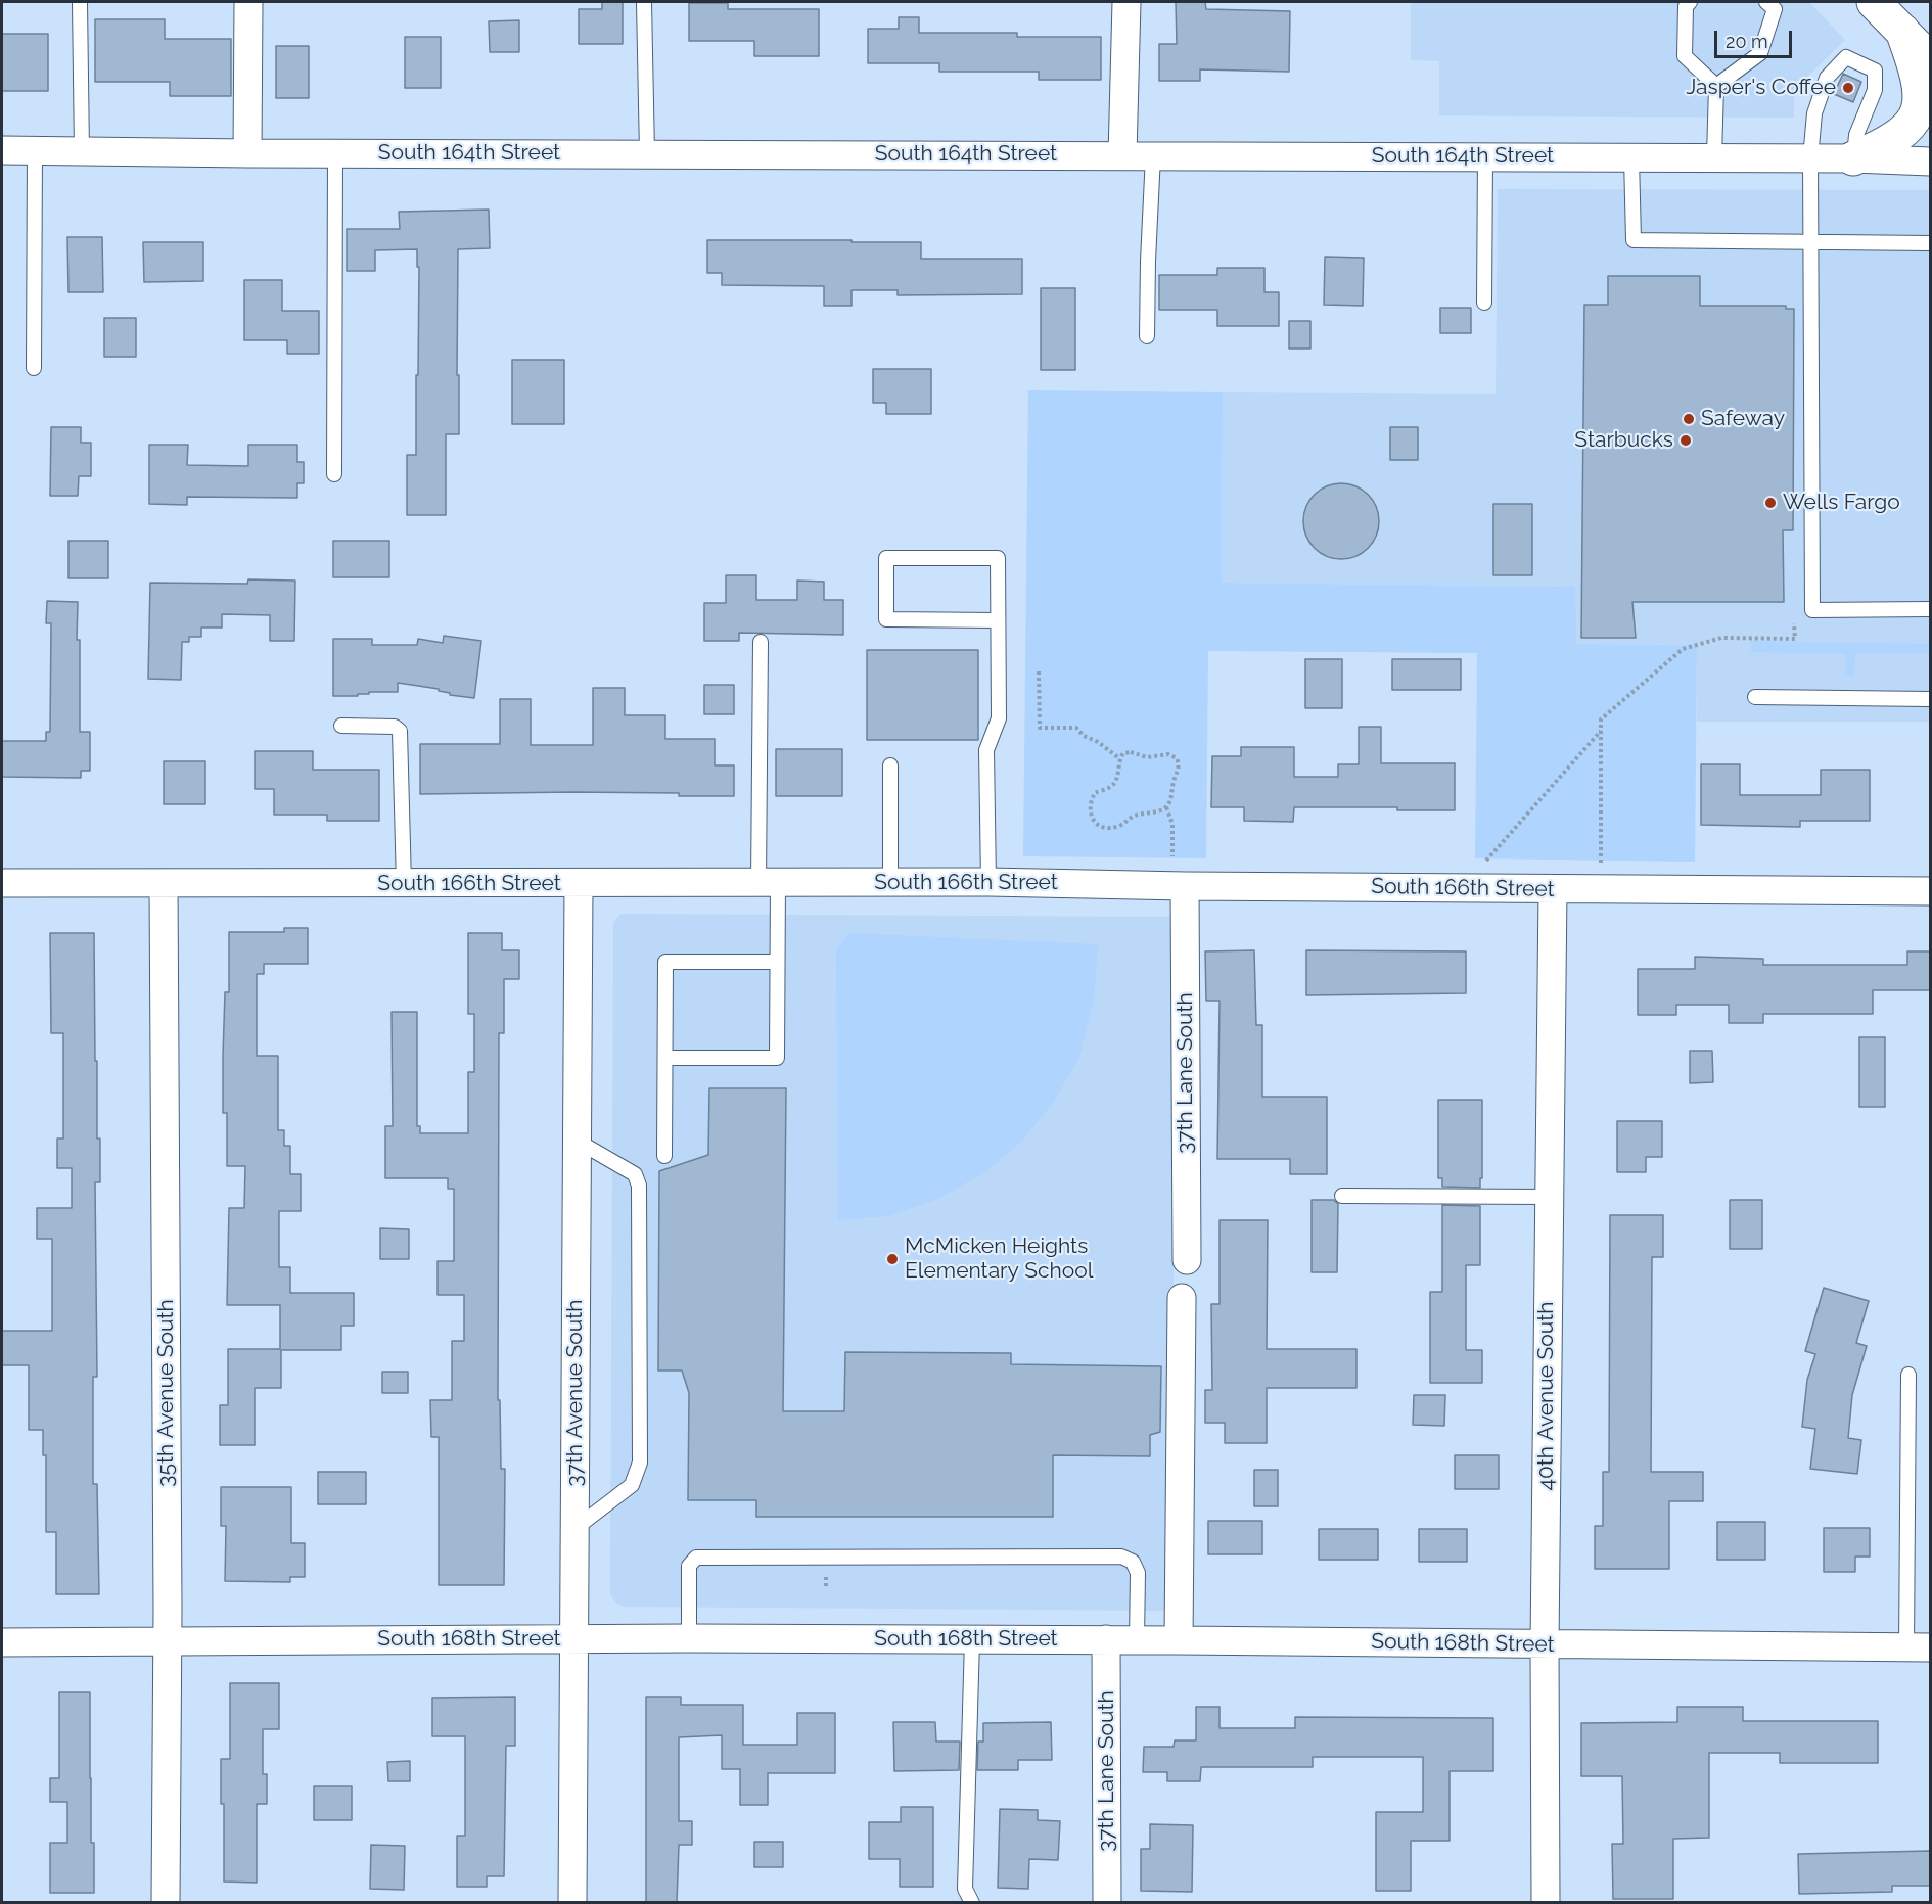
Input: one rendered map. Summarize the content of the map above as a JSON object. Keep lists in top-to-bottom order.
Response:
{
  "streets": {
    "street": [
      "South 164th Street",
      "South 166th Street",
      "37th Lane South",
      "35th Avenue South",
      "37th Avenue South",
      "40th Avenue South",
      "South 168th Street"
    ]
  },
  "crossings": [
    ["South 166th Street", "37th Lane South"],
    ["South 166th Street", "35th Avenue South"],
    ["South 166th Street", "37th Avenue South"],
    ["South 166th Street", "40th Avenue South"],
    ["37th Lane South", "South 168th Street"],
    ["35th Avenue South", "South 168th Street"],
    ["37th Avenue South", "South 168th Street"],
    ["40th Avenue South", "South 168th Street"]
  ],
  "places": [
    "Jasper's Coffee",
    "Safeway",
    "Starbucks",
    "Wells Fargo",
    "McMicken Heights Elementary School"
  ],
  "scale_bar": "20 m"
}
